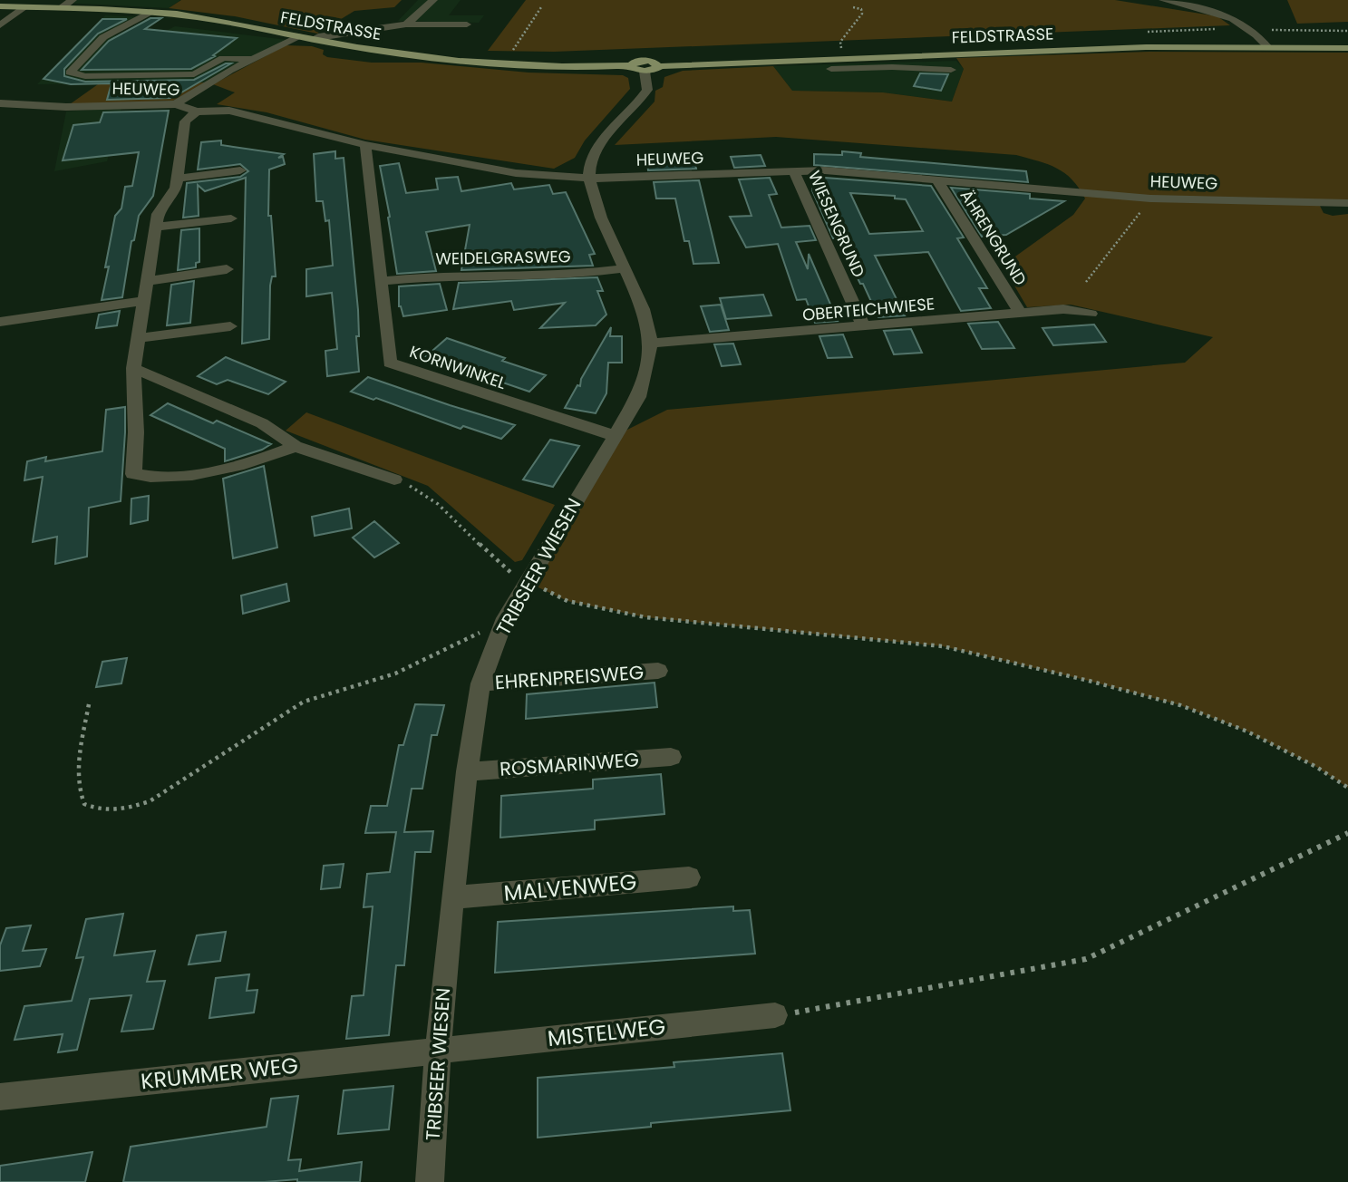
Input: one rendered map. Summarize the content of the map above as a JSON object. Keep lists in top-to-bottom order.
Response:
{
  "streets": {
    "main road": ["FELDSTRASSE"],
    "street": [
      "HEUWEG",
      "WIESENGRUND",
      "ÄHRENGRUND",
      "WEIDELGRASWEG",
      "OBERTEICHWIESE",
      "KORNWINKEL",
      "TRIBSEER WIESEN",
      "EHRENPREISWEG",
      "ROSMARINWEG",
      "MALVENWEG",
      "MISTELWEG",
      "KRUMMER WEG"
    ]
  },
  "crossings": [
    ["HEUWEG", "WIESENGRUND"],
    ["HEUWEG", "ÄHRENGRUND"],
    ["HEUWEG", "KORNWINKEL"],
    ["HEUWEG", "TRIBSEER WIESEN"],
    ["WIESENGRUND", "OBERTEICHWIESE"],
    ["ÄHRENGRUND", "OBERTEICHWIESE"],
    ["WEIDELGRASWEG", "KORNWINKEL"],
    ["WEIDELGRASWEG", "TRIBSEER WIESEN"],
    ["OBERTEICHWIESE", "TRIBSEER WIESEN"],
    ["KORNWINKEL", "TRIBSEER WIESEN"],
    ["TRIBSEER WIESEN", "EHRENPREISWEG"],
    ["TRIBSEER WIESEN", "ROSMARINWEG"],
    ["TRIBSEER WIESEN", "MALVENWEG"],
    ["TRIBSEER WIESEN", "MISTELWEG"],
    ["TRIBSEER WIESEN", "KRUMMER WEG"],
    ["MISTELWEG", "KRUMMER WEG"]
  ]
}
